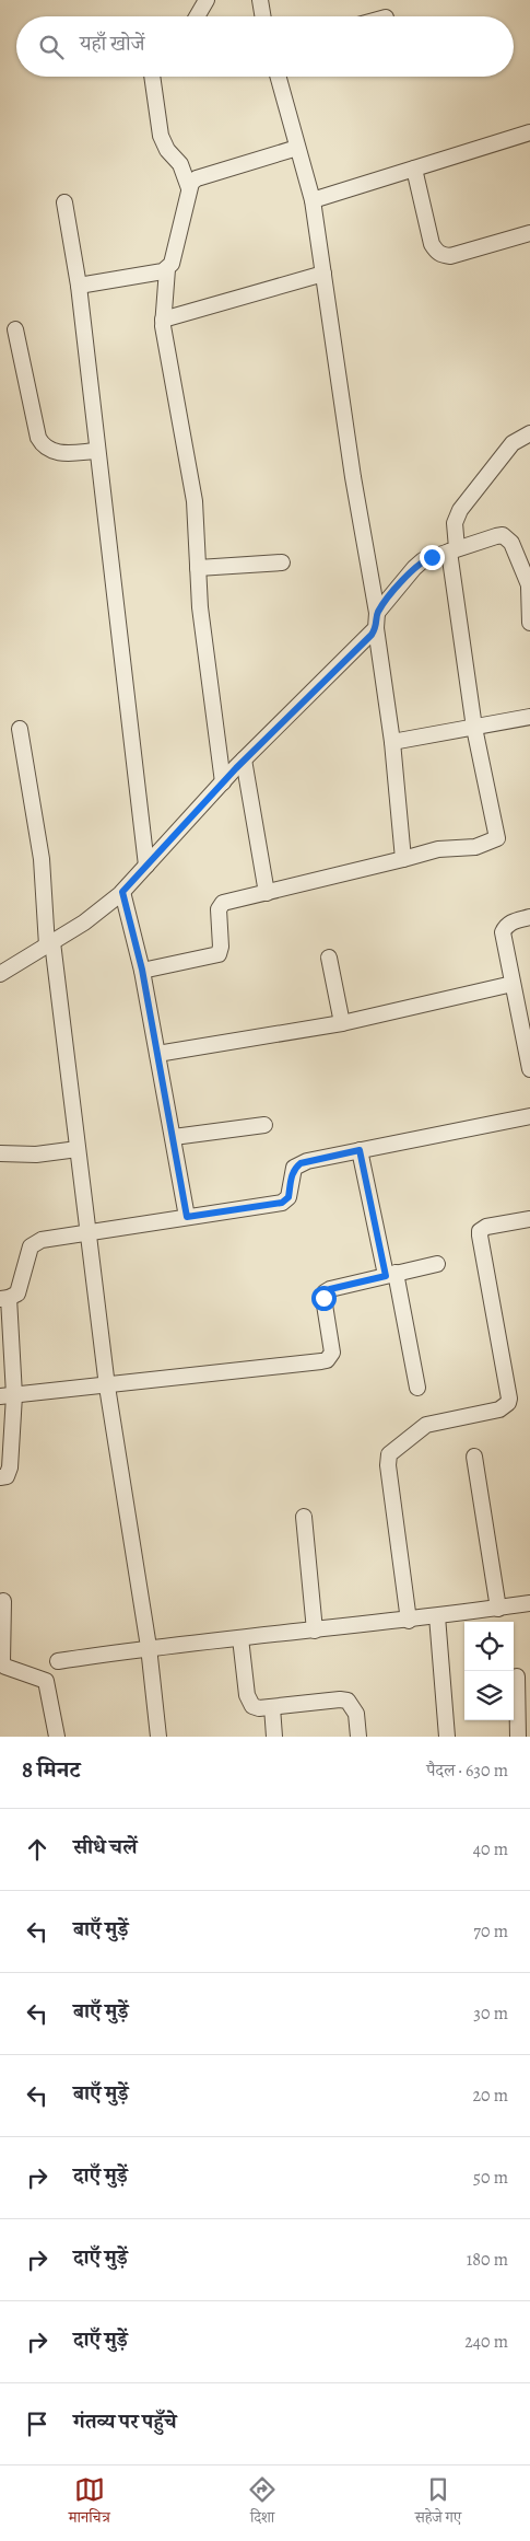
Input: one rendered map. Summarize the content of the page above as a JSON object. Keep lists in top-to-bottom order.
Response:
{
  "page": {
    "search": "यहाँ खोजें",
    "heading": ["8 मिनट", "पैदल · 630 m"],
    "list": [
      ["सीधे चलें", "40 m"],
      ["बाएँ मुड़ें", "70 m"],
      ["बाएँ मुड़ें", "30 m"],
      ["बाएँ मुड़ें", "20 m"],
      ["दाएँ मुड़ें", "50 m"],
      ["दाएँ मुड़ें", "180 m"],
      ["दाएँ मुड़ें", "240 m"],
      "गंतव्य पर पहुँचे"
    ],
    "nav": ["मानचित्र", "दिशा", "सहेजे गए"]
  }
}
